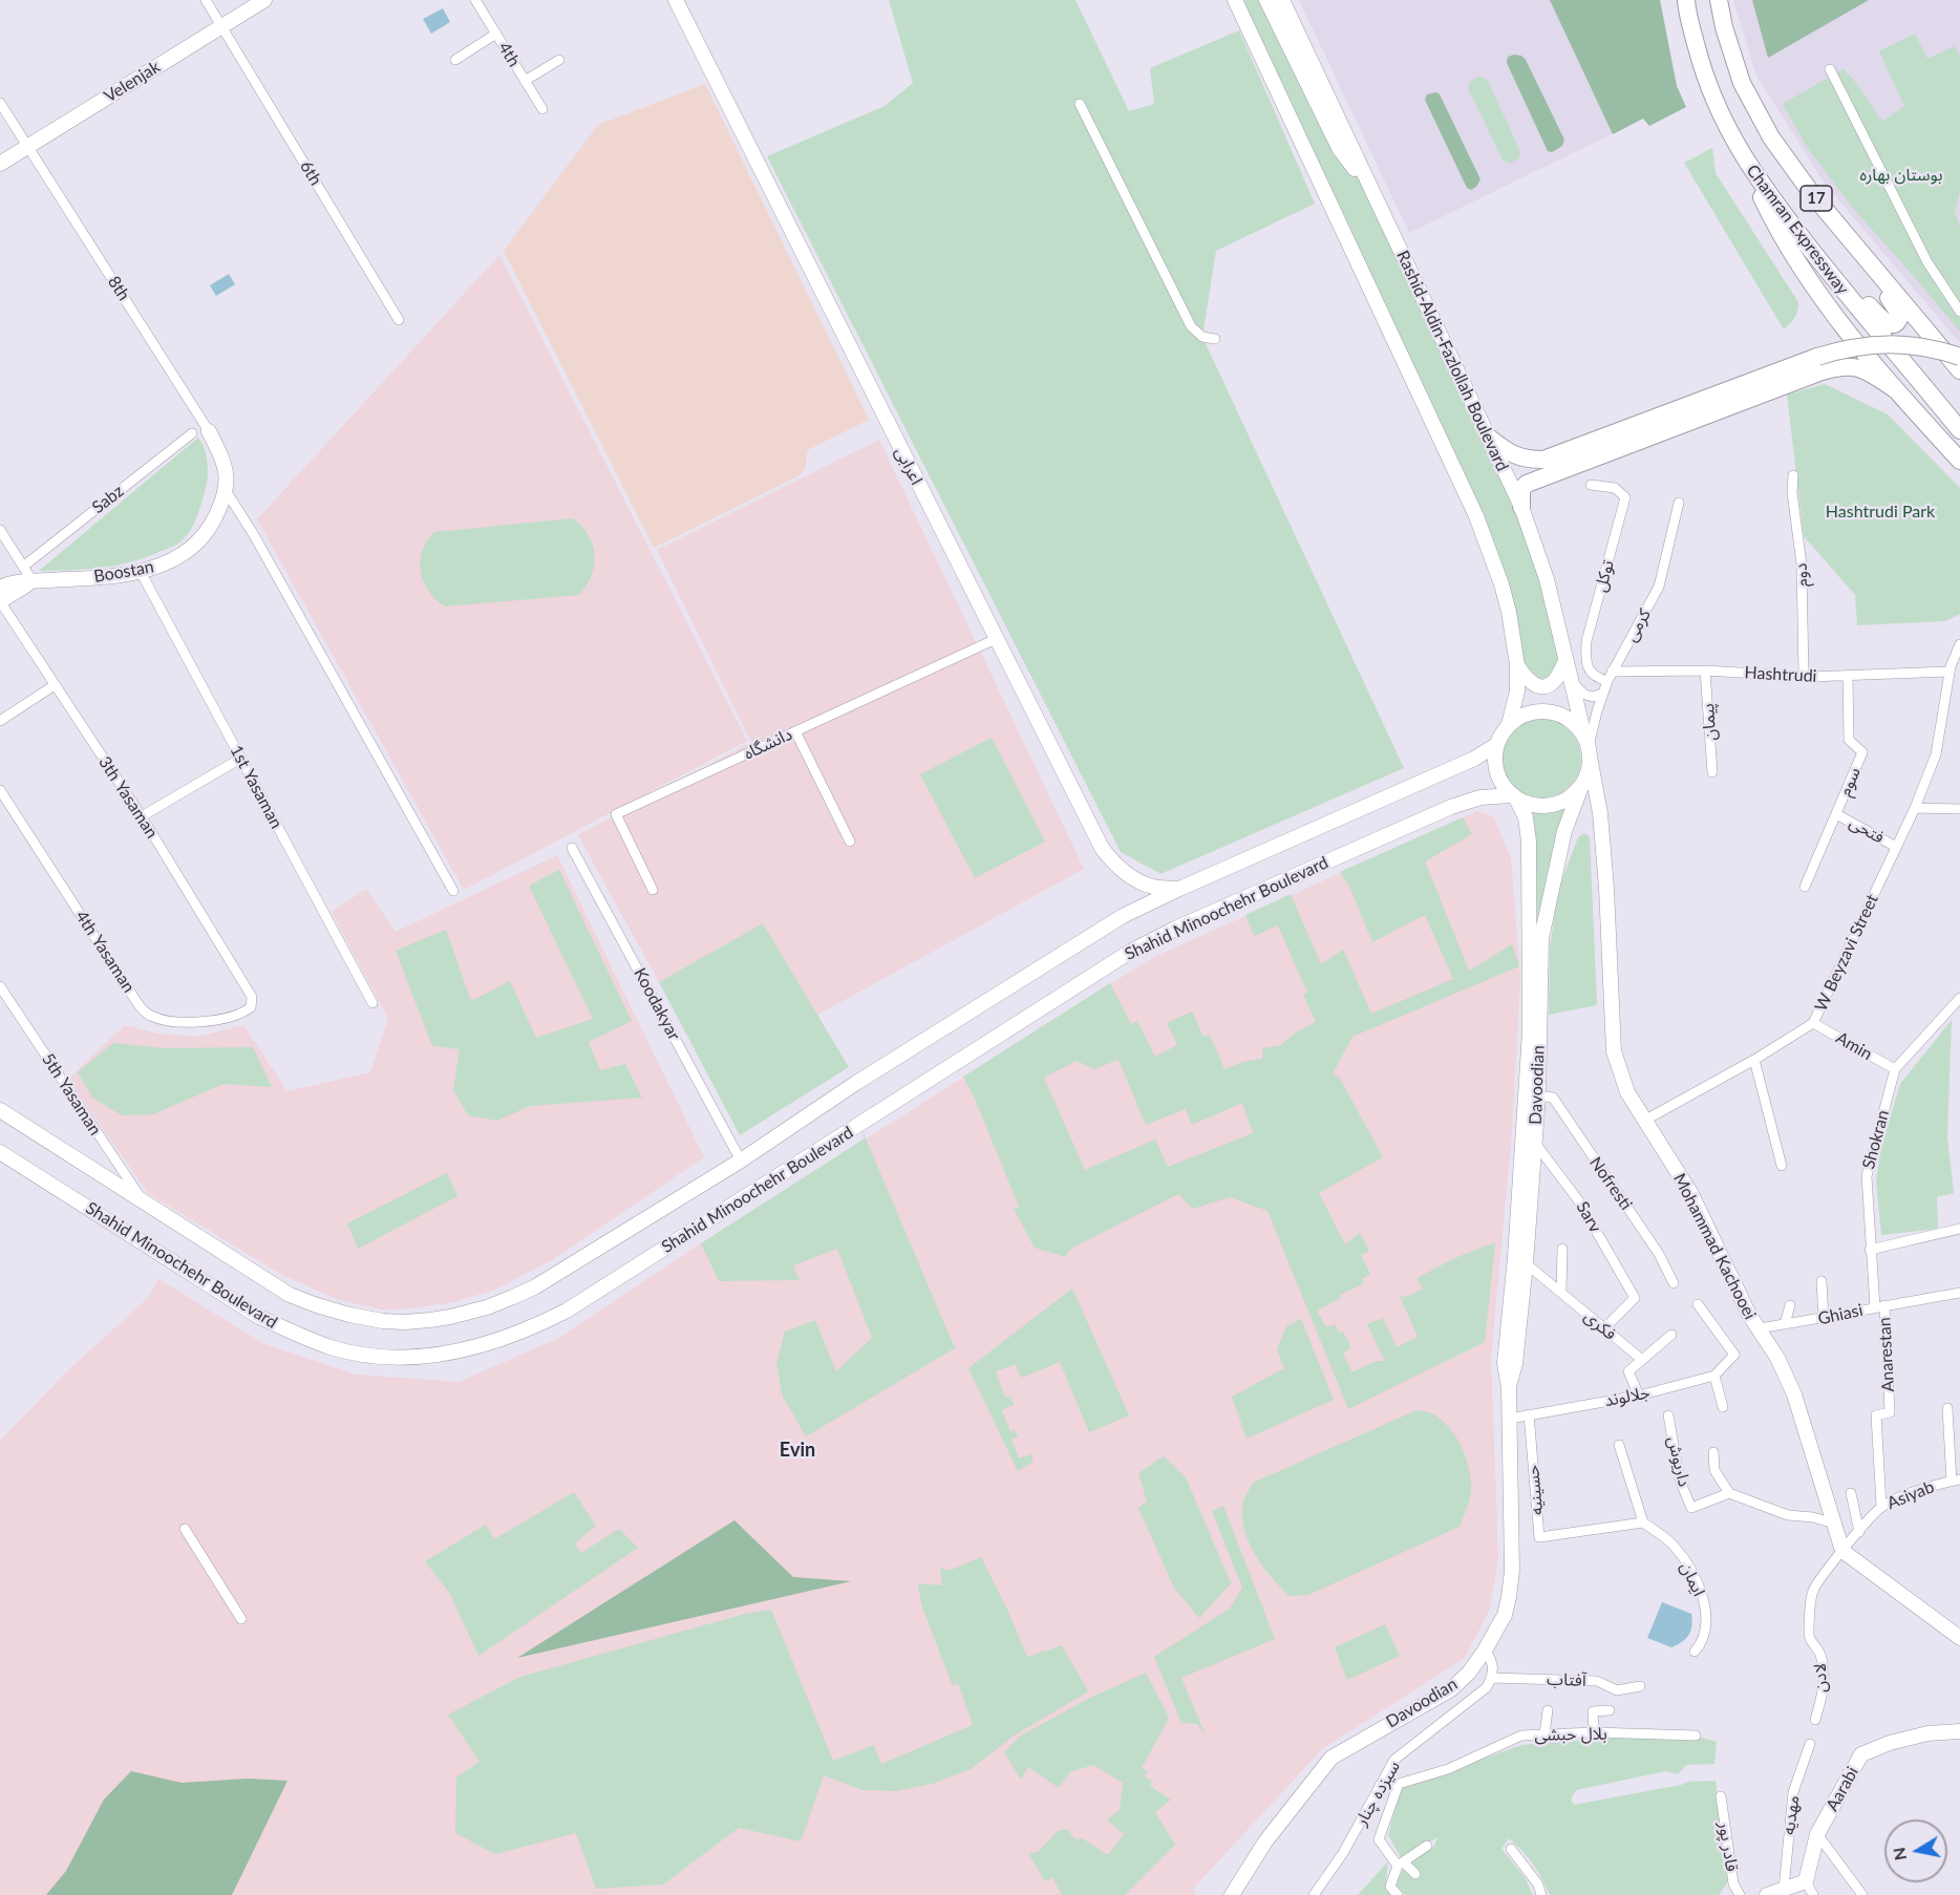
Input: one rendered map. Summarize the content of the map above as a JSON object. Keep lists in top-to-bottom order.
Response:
{
  "streets": {
    "highway": ["17", "Chamran Expressway"],
    "main road": [
      "Velenjak",
      "Rashid-Aldin-Fazlollah Boulevard",
      "اعرابی",
      "Boostan",
      "Shahid Minoochehr Boulevard",
      "Davoodian",
      "Mohammad Kachooei",
      "Aarabi"
    ],
    "street": [
      "4th",
      "6th",
      "8th",
      "Sabz",
      "دوم",
      "توکل",
      "کرمی",
      "Hashtrudi",
      "پیمان",
      "دانشگاه",
      "سوم",
      "1st Yasaman",
      "3th Yasaman",
      "فتحی",
      "4th Yasaman",
      "W Beyzavi Street",
      "Koodakyar",
      "Amin",
      "5th Yasaman",
      "Shokran",
      "Nofresti",
      "Sarv",
      "Ghiasi",
      "فکری",
      "Anarestan",
      "جلالوند",
      "داریوش",
      "حسینیه",
      "Asiyab",
      "ایمان",
      "لادن",
      "آفتاب",
      "بلال حبشی",
      "سیزده چنار",
      "مهدیه",
      "قادر پور"
    ]
  },
  "crossings": [
    ["Velenjak", "6th"],
    ["Velenjak", "8th"],
    ["Rashid-Aldin-Fazlollah Boulevard", "کرمی"],
    ["Rashid-Aldin-Fazlollah Boulevard", "Shahid Minoochehr Boulevard"],
    ["Rashid-Aldin-Fazlollah Boulevard", "Davoodian"],
    ["Rashid-Aldin-Fazlollah Boulevard", "Mohammad Kachooei"],
    ["اعرابی", "دانشگاه"],
    ["اعرابی", "Shahid Minoochehr Boulevard"],
    ["Boostan", "1st Yasaman"],
    ["Boostan", "3th Yasaman"],
    ["دوم", "Hashtrudi"],
    ["توکل", "کرمی"],
    ["توکل", "Hashtrudi"],
    ["کرمی", "Hashtrudi"],
    ["کرمی", "Shahid Minoochehr Boulevard"],
    ["کرمی", "Davoodian"],
    ["کرمی", "Mohammad Kachooei"],
    ["Hashtrudi", "پیمان"],
    ["Hashtrudi", "سوم"],
    ["Hashtrudi", "W Beyzavi Street"],
    ["سوم", "فتحی"],
    ["3th Yasaman", "4th Yasaman"],
    ["فتحی", "W Beyzavi Street"],
    ["Shahid Minoochehr Boulevard", "Koodakyar"],
    ["Shahid Minoochehr Boulevard", "Davoodian"],
    ["Shahid Minoochehr Boulevard", "5th Yasaman"],
    ["Shahid Minoochehr Boulevard", "Mohammad Kachooei"],
    ["W Beyzavi Street", "Amin"],
    ["W Beyzavi Street", "Mohammad Kachooei"],
    ["Amin", "Shokran"],
    ["Davoodian", "Nofresti"],
    ["Davoodian", "Sarv"],
    ["Davoodian", "Mohammad Kachooei"],
    ["Davoodian", "فکری"],
    ["Davoodian", "جلالوند"],
    ["Shokran", "Ghiasi"],
    ["Shokran", "Anarestan"],
    ["Sarv", "فکری"],
    ["Mohammad Kachooei", "Ghiasi"],
    ["Mohammad Kachooei", "Asiyab"],
    ["Mohammad Kachooei", "لادن"],
    ["Ghiasi", "Anarestan"],
    ["Anarestan", "Asiyab"],
    ["جلالوند", "حسینیه"],
    ["حسینیه", "ایمان"],
    ["Asiyab", "لادن"],
    ["آفتاب", "سیزده چنار"],
    ["بلال حبشی", "سیزده چنار"]
  ],
  "districts": ["Evin"],
  "parks": ["بوستان بهاره", "Hashtrudi Park"],
  "north": "left"
}
